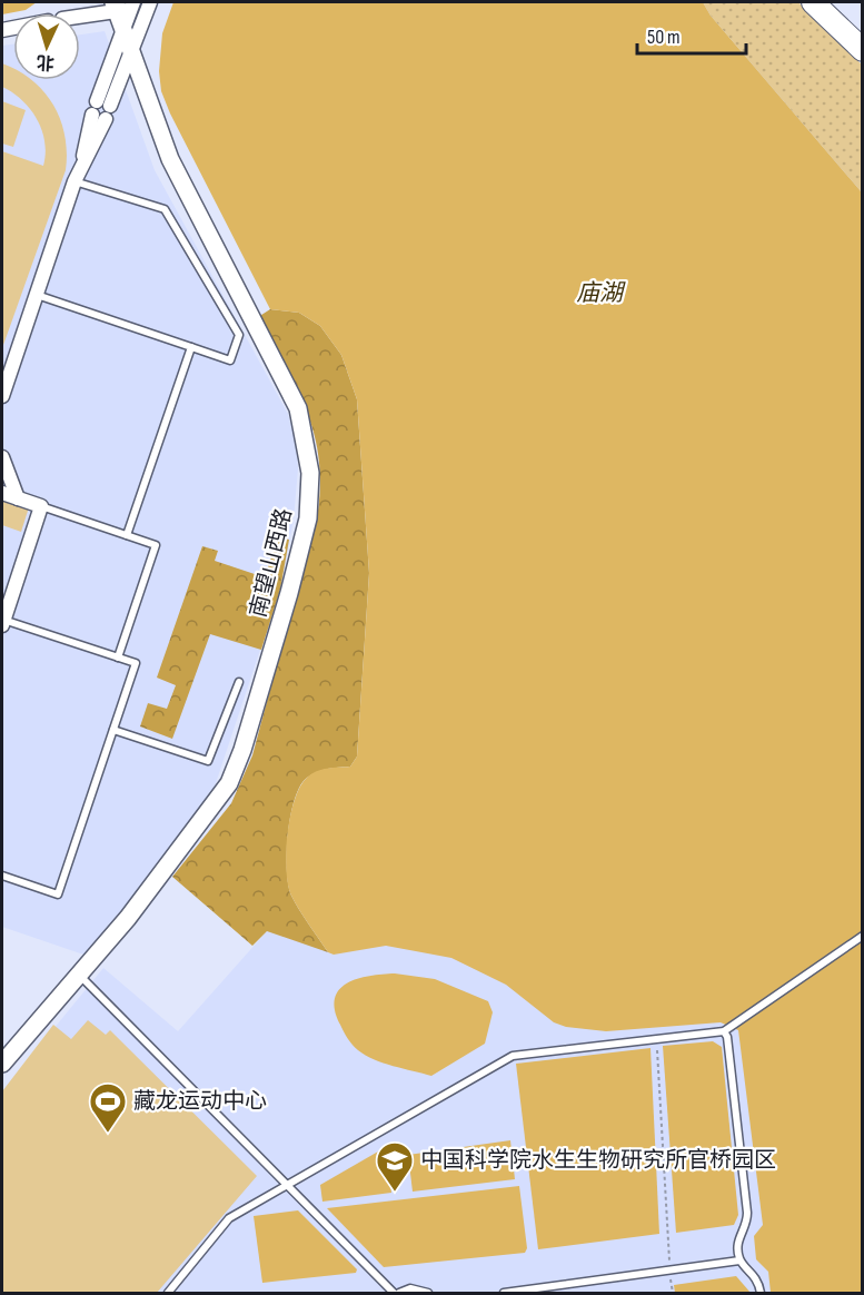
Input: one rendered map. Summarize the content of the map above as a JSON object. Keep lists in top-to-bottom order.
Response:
{
  "streets": {
    "street": ["南望山西路"]
  },
  "water": ["庙湖"],
  "places": {
    "sports": ["藏龙运动中心"],
    "school or university": ["中国科学院水生生物研究所官桥园区"]
  },
  "scale_bar": "50 m",
  "north": "bottom"
}
